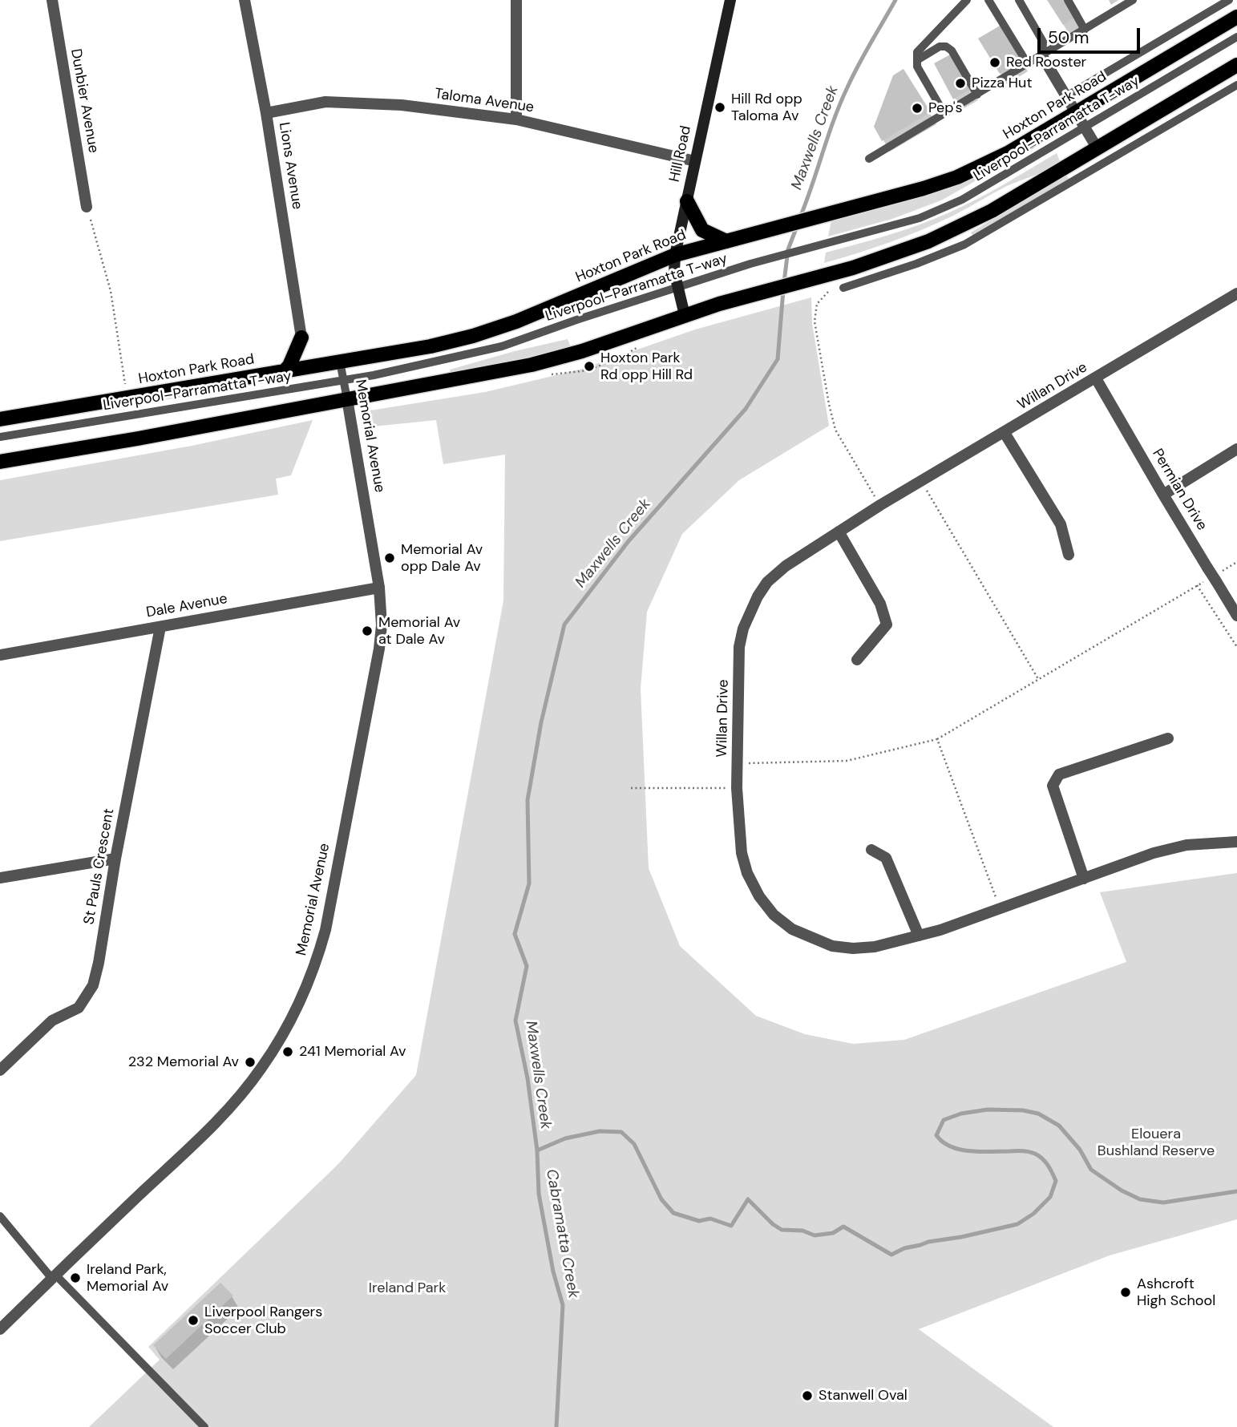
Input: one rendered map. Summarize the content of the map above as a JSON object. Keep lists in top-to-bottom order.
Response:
{
  "streets": {
    "main road": ["Hoxton Park Road", "Hill Road"],
    "street": [
      "Dunbier Avenue",
      "Taloma Avenue",
      "Lions Avenue",
      "Willan Drive",
      "Memorial Avenue",
      "Permian Drive",
      "Dale Avenue",
      "St Pauls Crescent"
    ],
    "lane": ["Liverpool–Parramatta T-way"]
  },
  "crossings": [
    ["Taloma Avenue", "Hill Road"],
    ["Taloma Avenue", "Lions Avenue"],
    ["Hoxton Park Road", "Hill Road"],
    ["Hoxton Park Road", "Memorial Avenue"],
    ["Liverpool–Parramatta T-way", "Hill Road"],
    ["Liverpool–Parramatta T-way", "Memorial Avenue"],
    ["Willan Drive", "Permian Drive"],
    ["Memorial Avenue", "Dale Avenue"],
    ["Dale Avenue", "St Pauls Crescent"]
  ],
  "water": ["Maxwells Creek", "Cabramatta Creek"],
  "parks": ["Elouera Bushland Reserve", "Ireland Park"],
  "places": [
    "Red Rooster",
    "Pizza Hut",
    "Hill Rd opp Taloma Av",
    "Pep's",
    "Hoxton Park Rd opp Hill Rd",
    "Memorial Av opp Dale Av",
    "Memorial Av at Dale Av",
    "241 Memorial Av",
    "232 Memorial Av",
    "Ireland Park, Memorial Av",
    "Ashcroft High School",
    "Liverpool Rangers Soccer Club",
    "Stanwell Oval"
  ],
  "scale_bar": "50 m"
}
